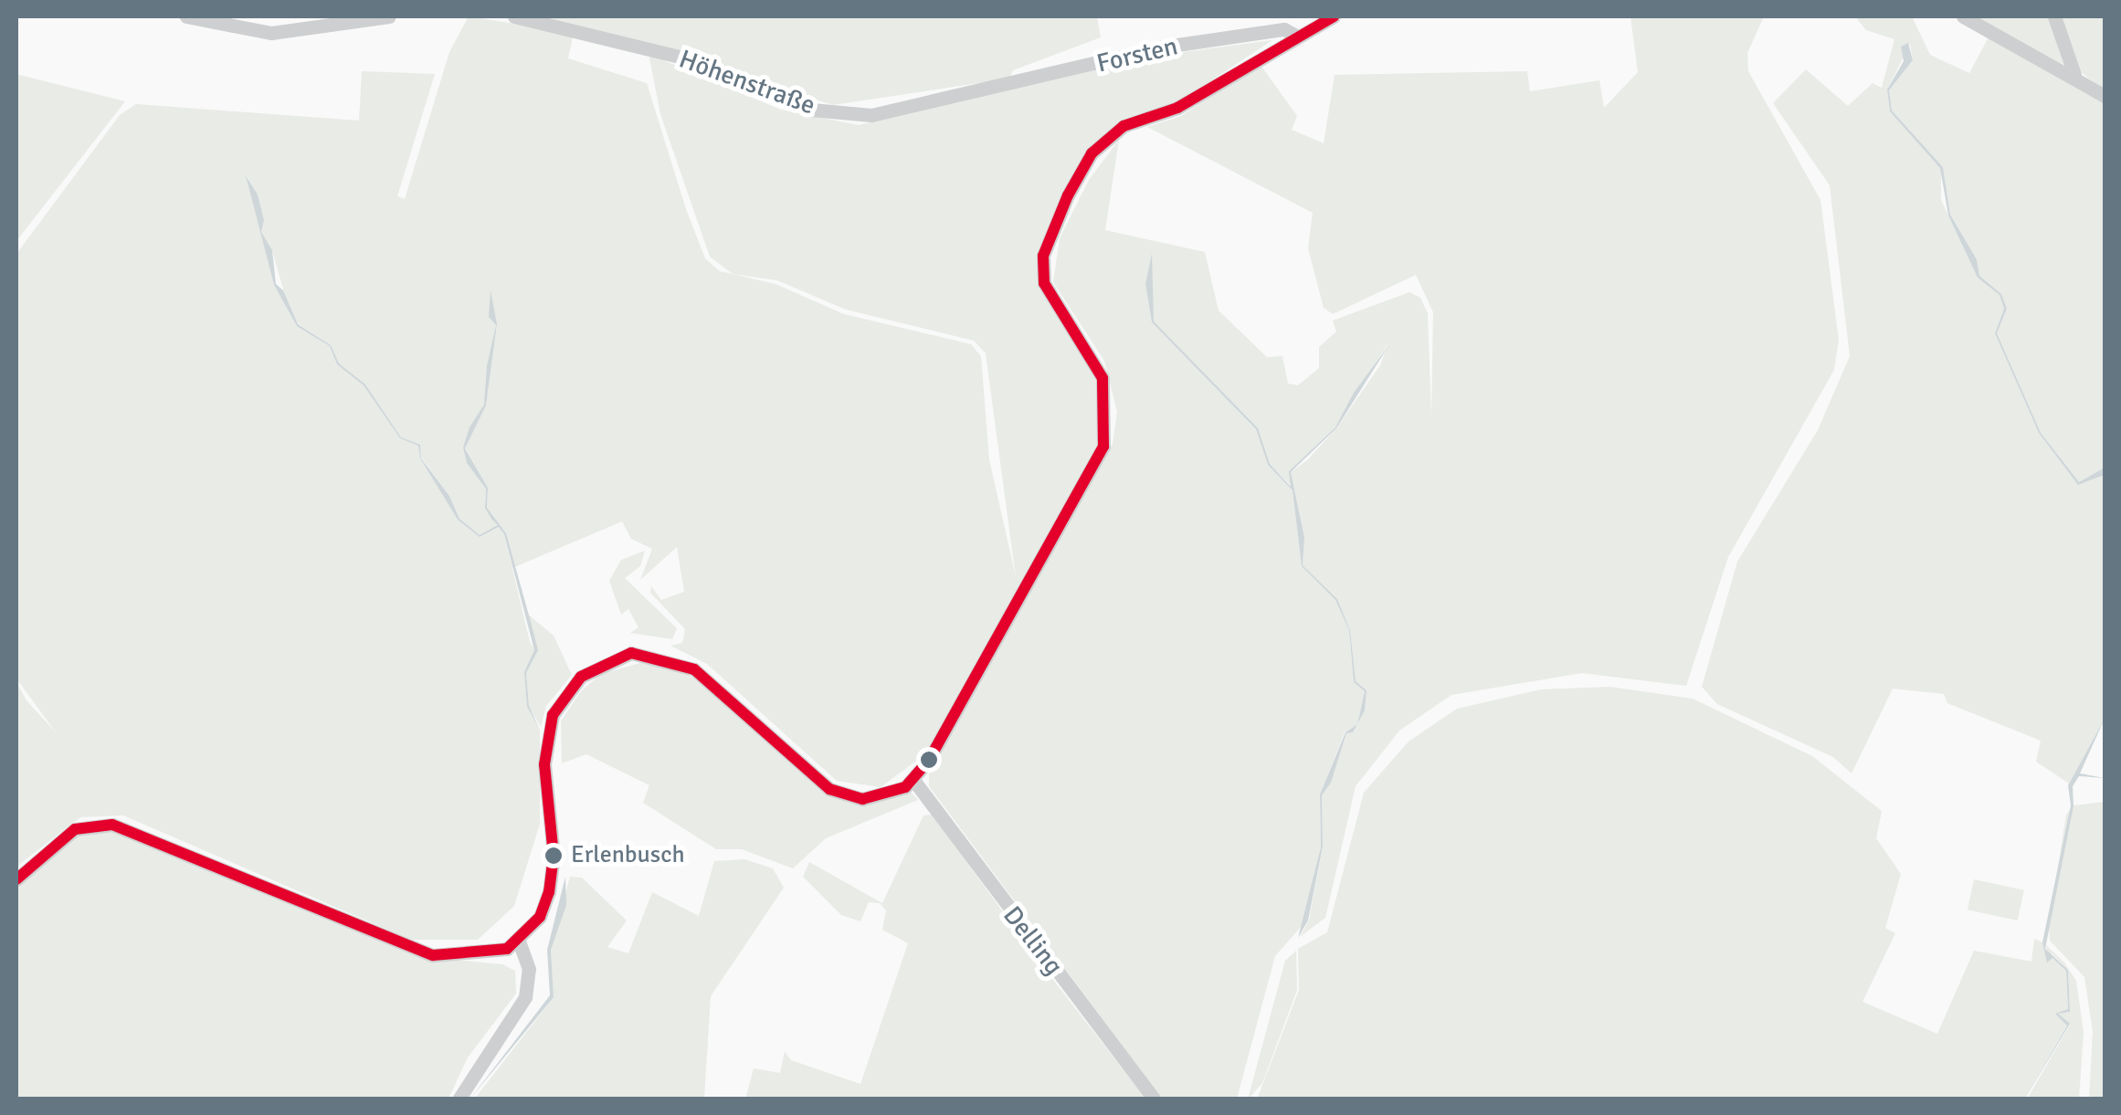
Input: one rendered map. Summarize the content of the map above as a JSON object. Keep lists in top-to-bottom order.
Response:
{
  "streets": {
    "street": ["Forsten", "Höhenstraße", "Delling"]
  },
  "crossings": [
    ["Forsten", "Höhenstraße"],
    ["Forsten", "Delling"]
  ],
  "places": ["Erlenbusch"]
}
